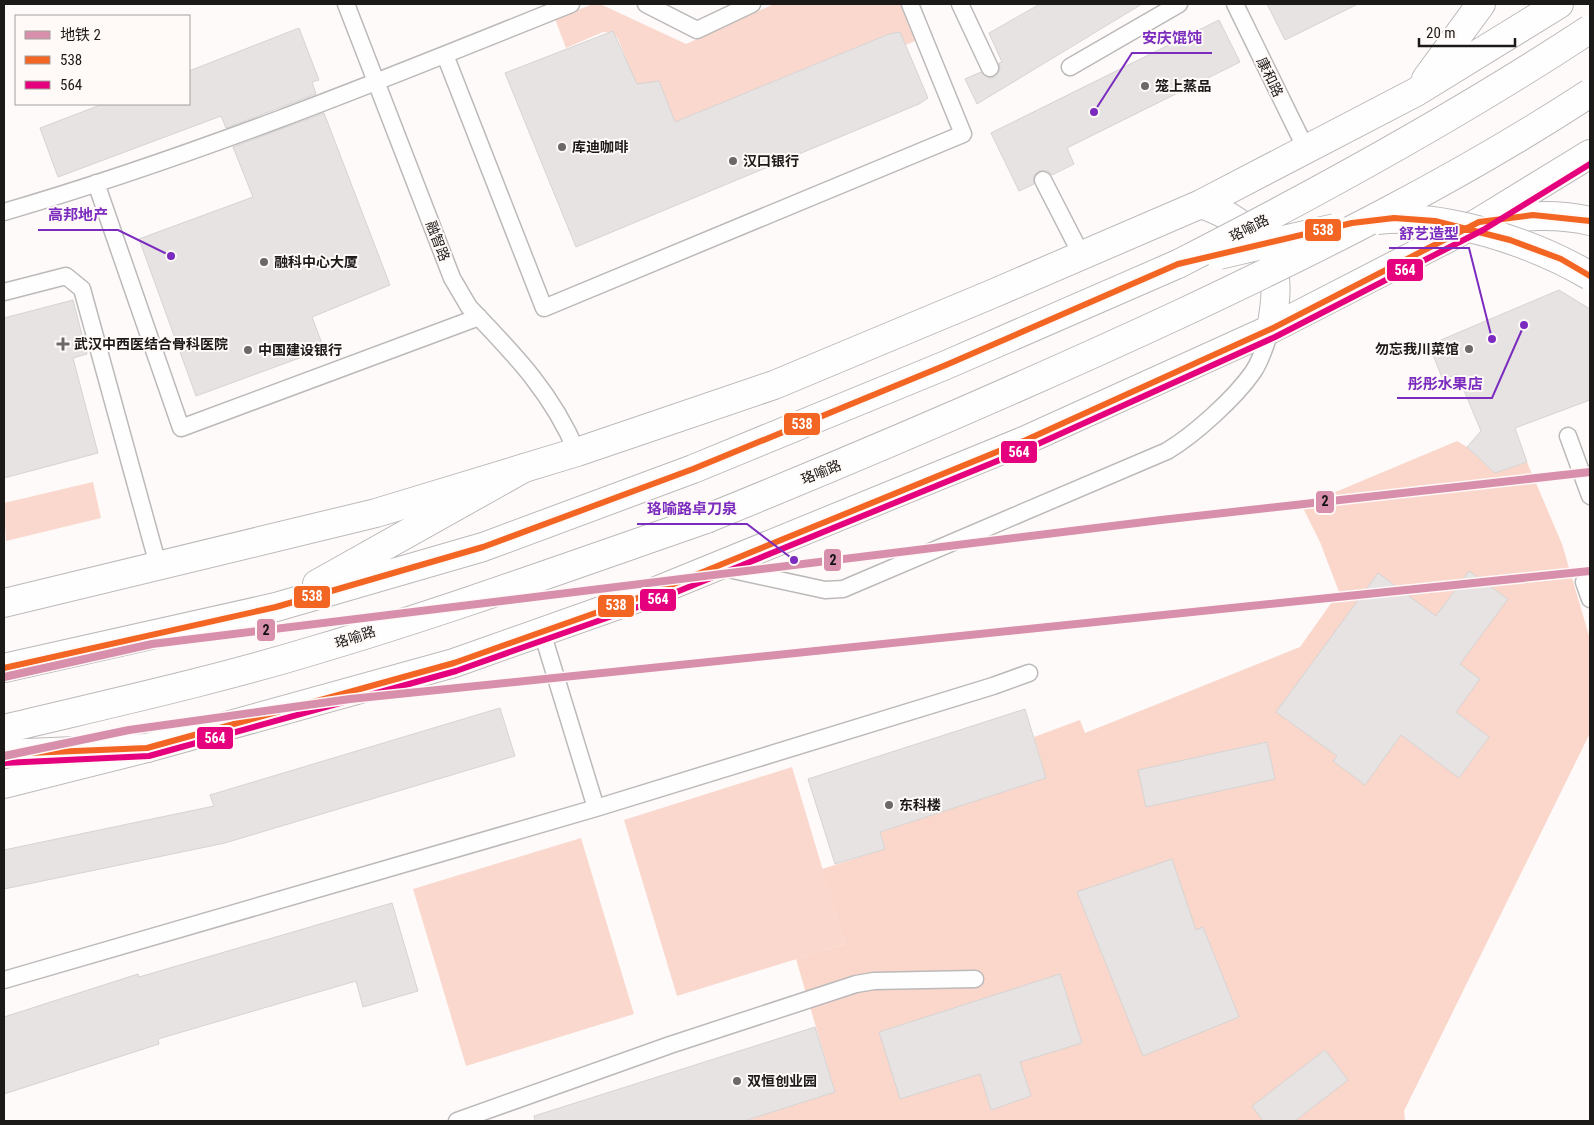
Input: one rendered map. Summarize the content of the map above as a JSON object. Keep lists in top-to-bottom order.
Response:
{
  "streets": {
    "main road": ["珞喻路"],
    "lane": ["康和路", "融智路"]
  },
  "places": {
    "other": [
      "笼上蒸品",
      "安庆馄饨",
      "库迪咖啡",
      "汉口银行",
      "高邦地产",
      "融科中心大厦",
      "彤彤水果店",
      "舒艺造型",
      "勿忘我川菜馆",
      "中国建设银行",
      "珞喻路卓刀泉",
      "东科楼",
      "双恒创业园"
    ],
    "health": ["武汉中西医结合骨科医院"]
  },
  "lines": ["transit line 564", "transit line 538", "metro line 2"],
  "legend": ["地铁 2", "538", "564"],
  "scale_bar": "20 m"
}
